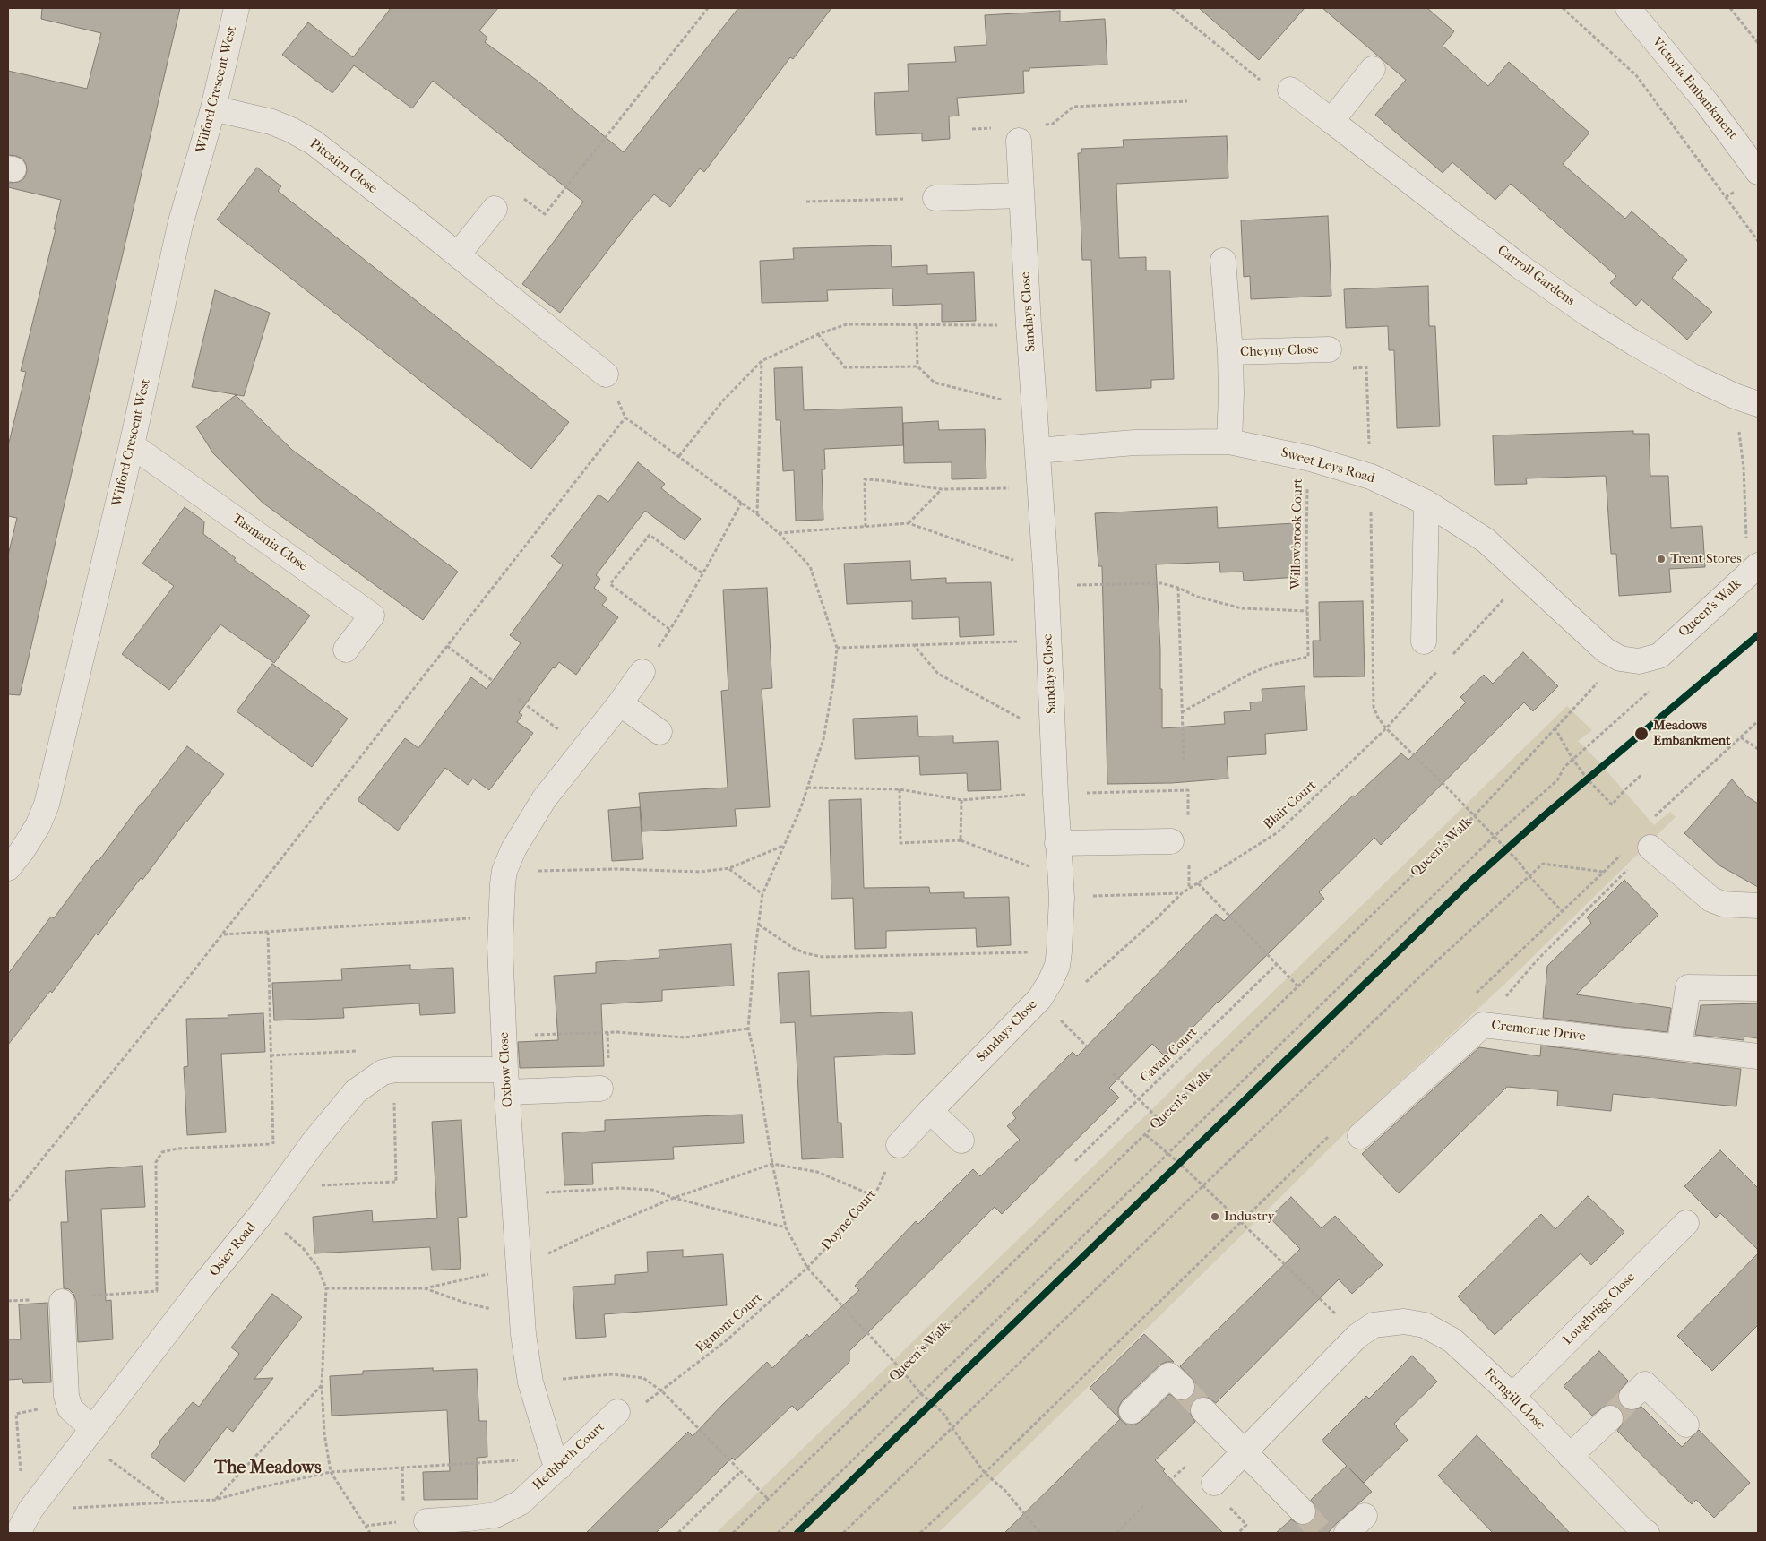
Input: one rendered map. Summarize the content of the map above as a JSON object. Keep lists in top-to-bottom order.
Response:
{
  "streets": {
    "street": [
      "Victoria Embankment",
      "Wilford Crescent West",
      "Pitcairn Close",
      "Carroll Gardens",
      "Sandays Close",
      "Cheyny Close",
      "Sweet Leys Road",
      "Tasmania Close",
      "Queen's Walk",
      "Cremorne Drive",
      "Oxbow Close",
      "Osier Road",
      "Loughrigg Close",
      "Ferngill Close",
      "Hethbeth Court"
    ],
    "path": [
      "Willowbrook Court",
      "Blair Court",
      "Cavan Court",
      "Doyne Court",
      "Egmont Court"
    ]
  },
  "crossings": [
    ["Wilford Crescent West", "Pitcairn Close"],
    ["Wilford Crescent West", "Tasmania Close"],
    ["Sandays Close", "Sweet Leys Road"],
    ["Sandays Close", "Doyne Court"],
    ["Cheyny Close", "Sweet Leys Road"],
    ["Sweet Leys Road", "Willowbrook Court"],
    ["Sweet Leys Road", "Queen's Walk"],
    ["Oxbow Close", "Osier Road"],
    ["Oxbow Close", "Hethbeth Court"],
    ["Doyne Court", "Egmont Court"],
    ["Loughrigg Close", "Ferngill Close"]
  ],
  "districts": ["The Meadows"],
  "places": ["Trent Stores", "Meadows Embankment", "Industry"]
}
